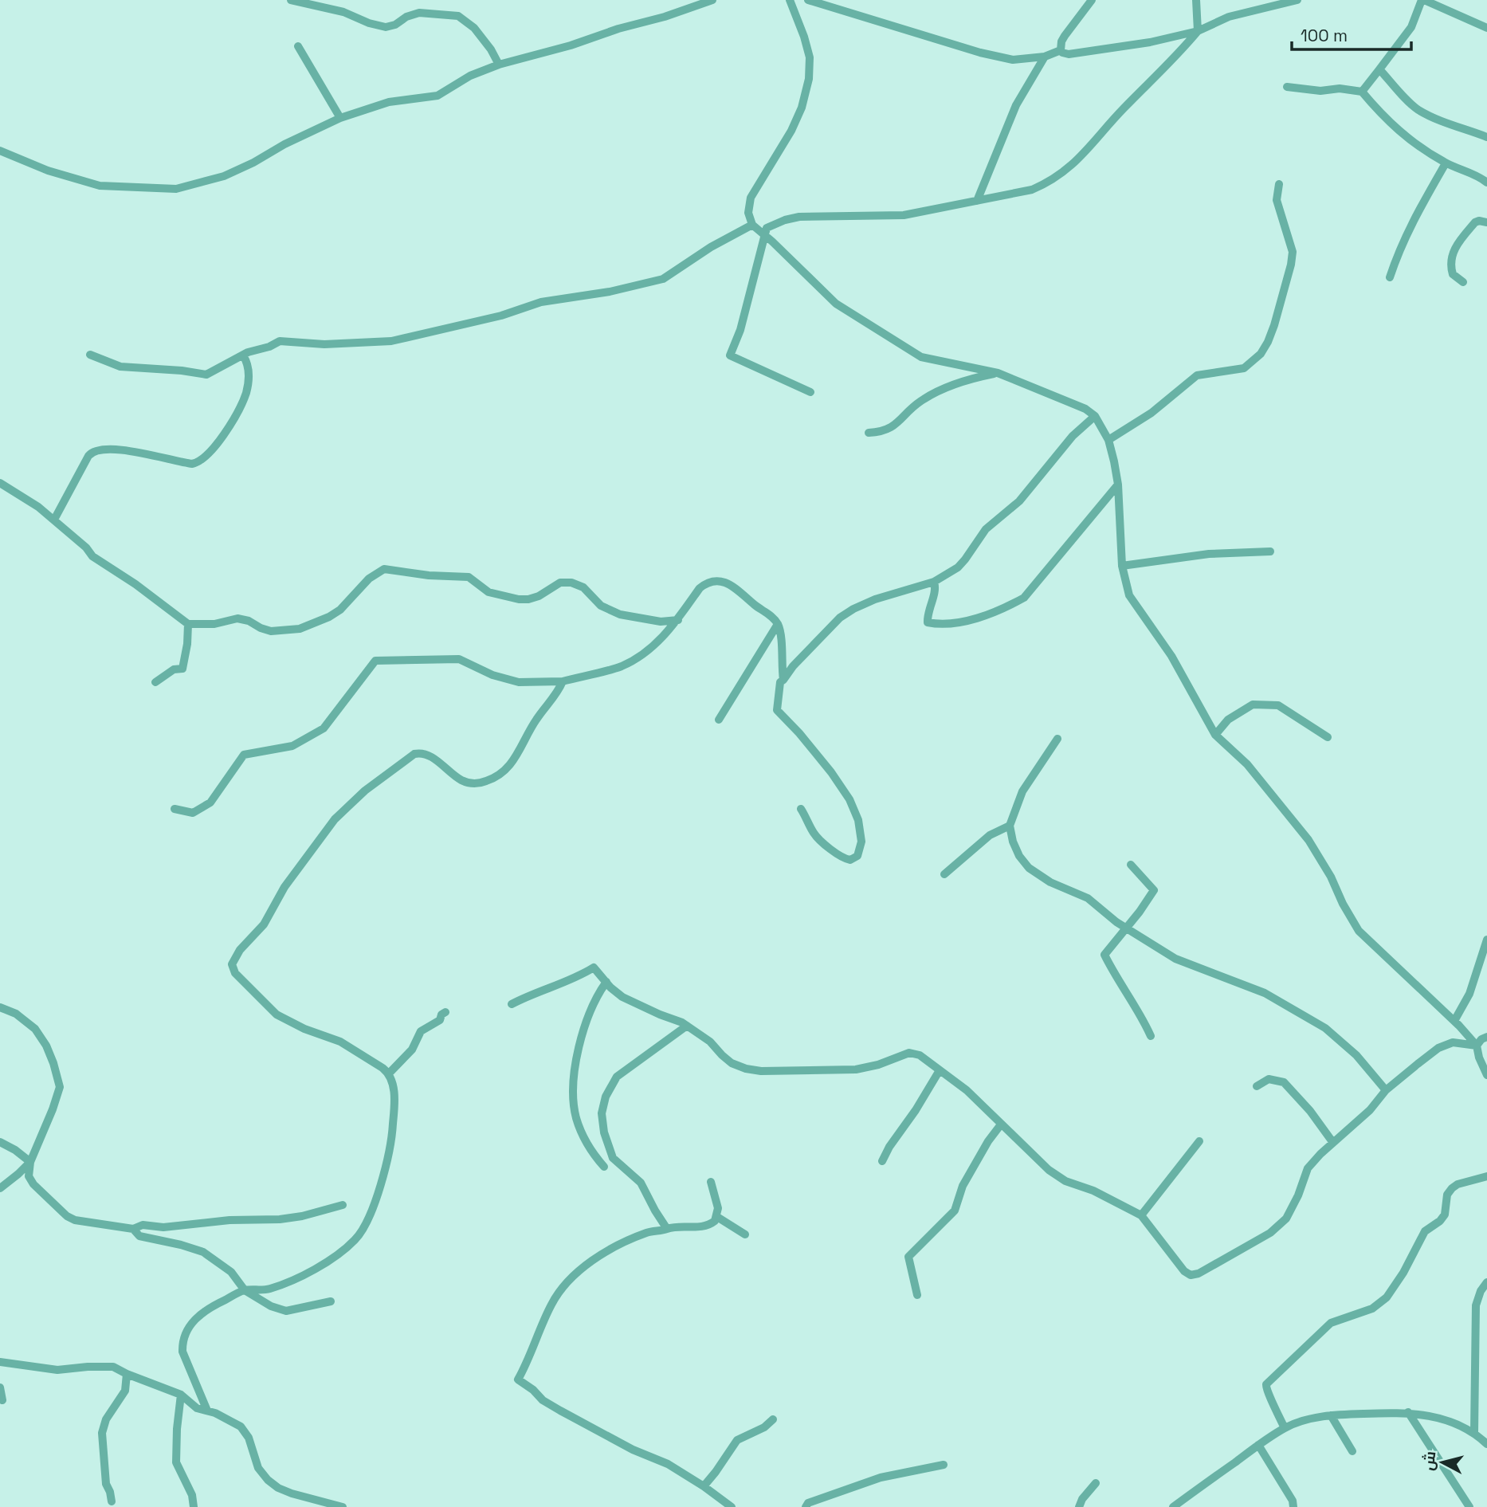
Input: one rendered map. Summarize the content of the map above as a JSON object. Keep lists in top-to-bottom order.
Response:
{
  "scale_bar": "100 m",
  "north": "left"
}
